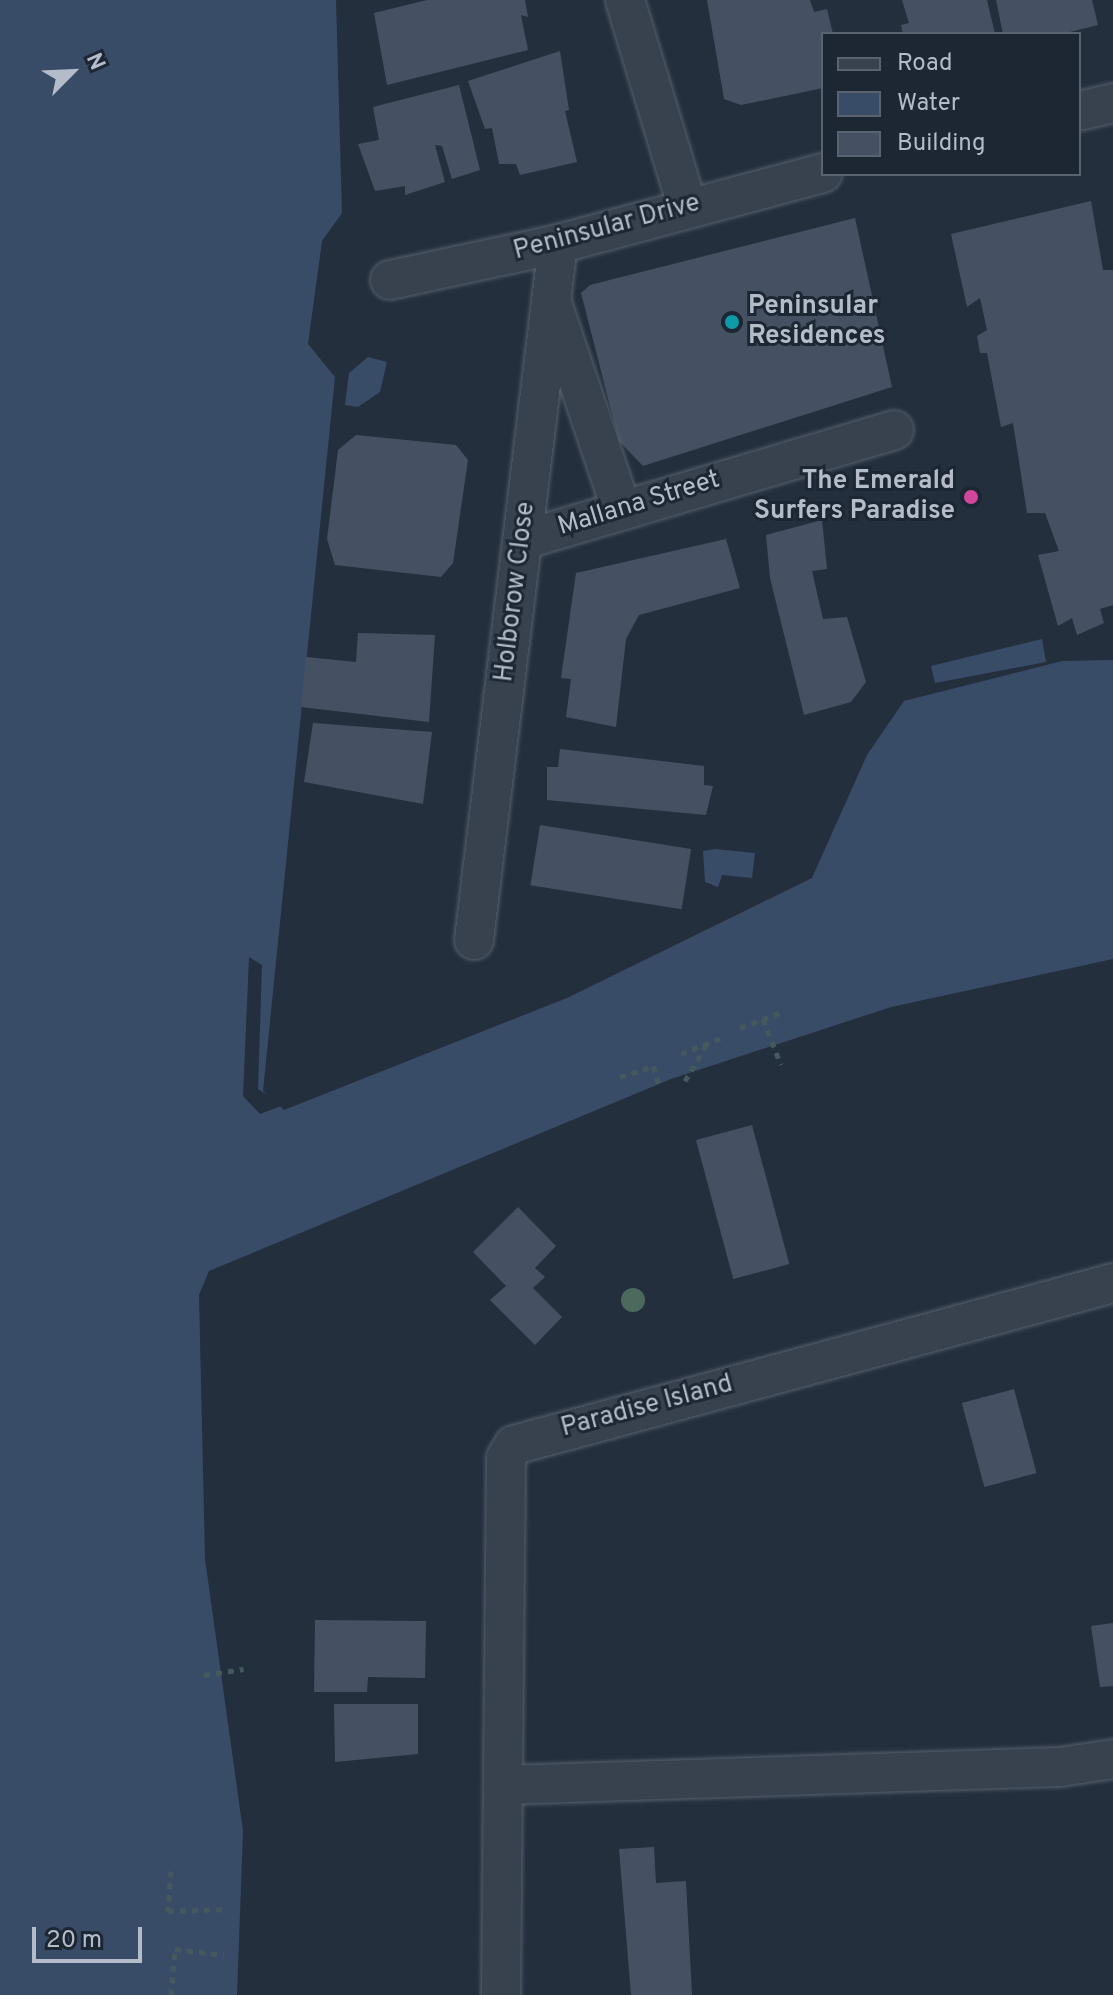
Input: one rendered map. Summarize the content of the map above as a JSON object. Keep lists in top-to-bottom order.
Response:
{
  "streets": {
    "street": [
      "Peninsular Drive",
      "Mallana Street",
      "Holborow Close",
      "Paradise Island"
    ]
  },
  "crossings": [
    ["Peninsular Drive", "Holborow Close"],
    ["Mallana Street", "Holborow Close"]
  ],
  "places": ["Peninsular Residences", "The Emerald Surfers Paradise"],
  "legend": ["Road", "Water", "Building"],
  "scale_bar": "20 m",
  "north": "top right"
}
